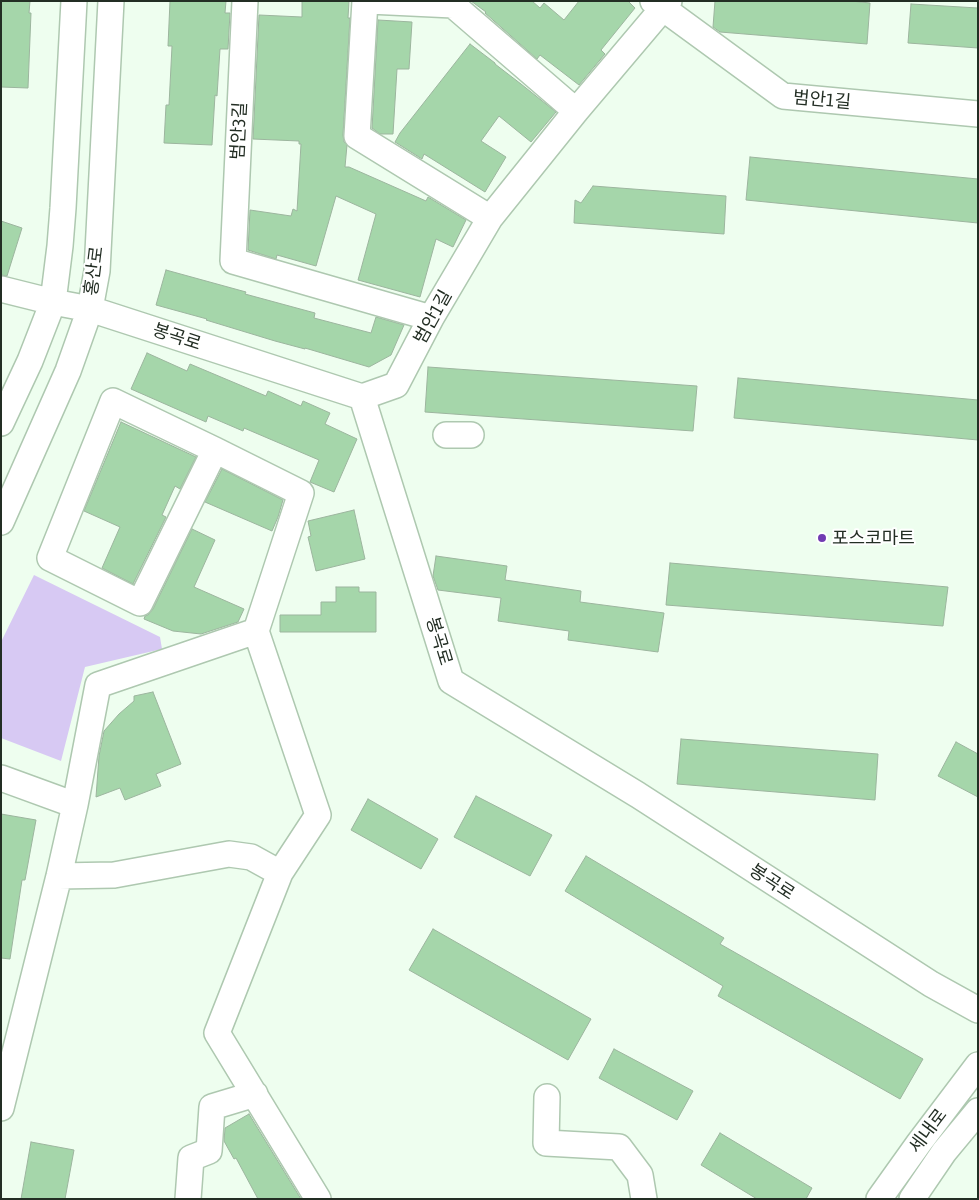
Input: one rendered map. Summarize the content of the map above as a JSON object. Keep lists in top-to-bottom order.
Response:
{
  "streets": {
    "street": [
      "범안1길",
      "범안3길",
      "홍산로",
      "봉곡로",
      "세내로"
    ]
  },
  "crossings": [
    ["범안1길", "범안3길"],
    ["범안1길", "봉곡로"],
    ["홍산로", "봉곡로"]
  ],
  "places": ["포스코마트"]
}
